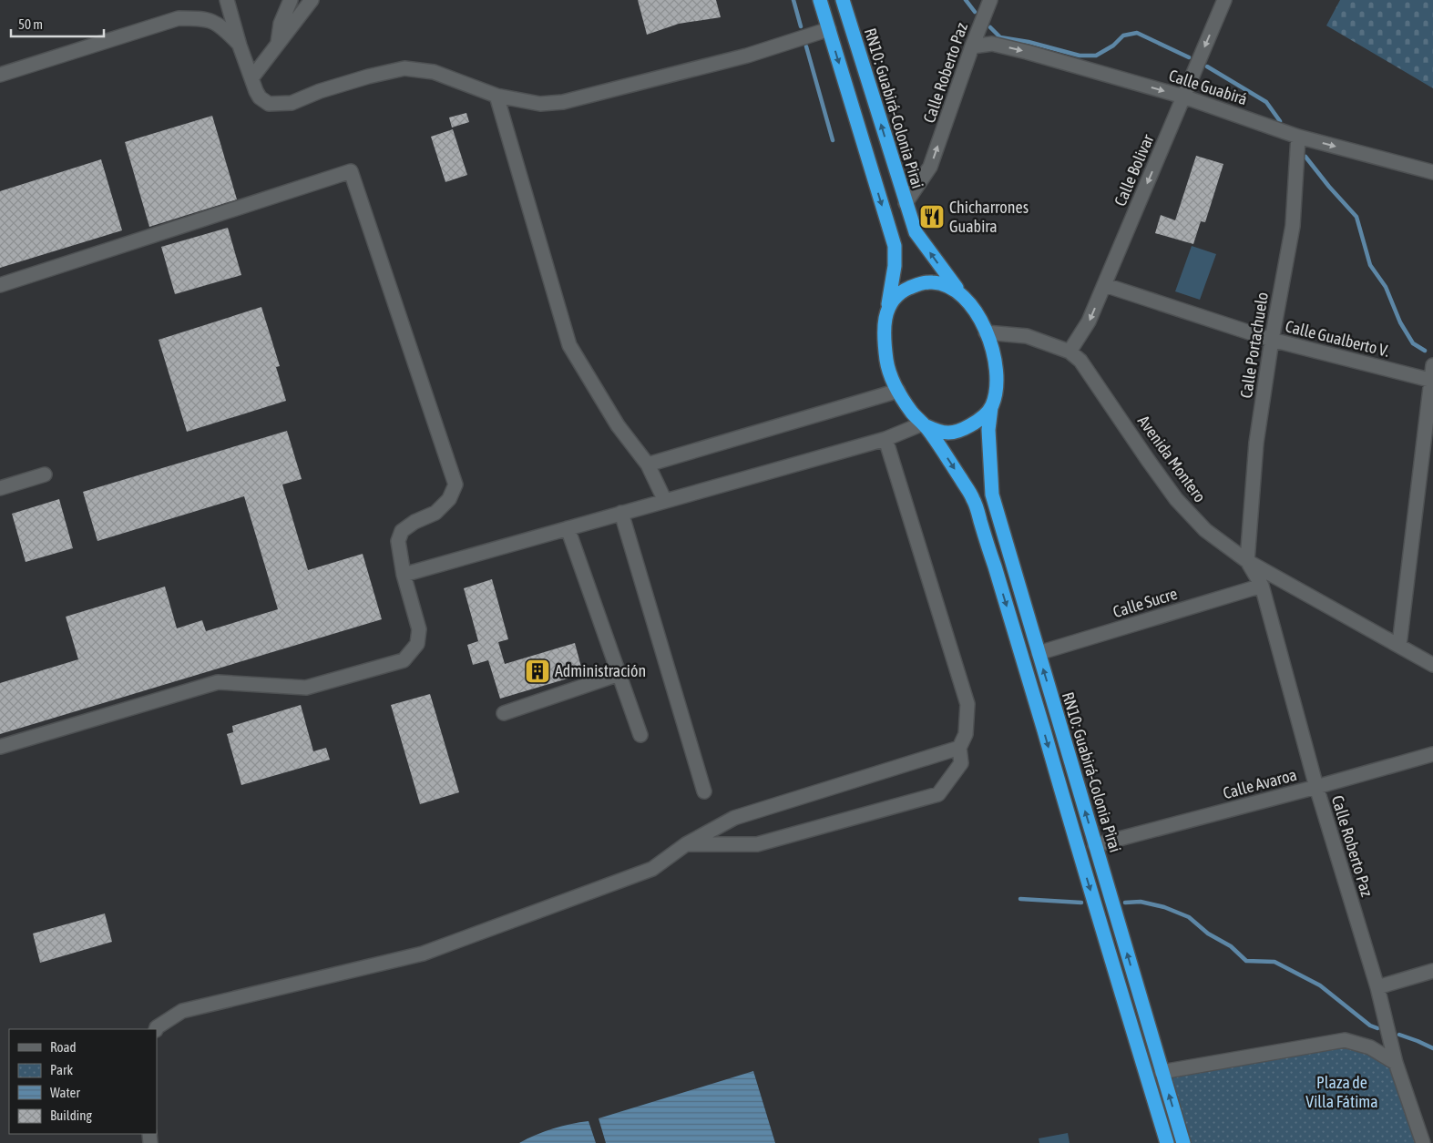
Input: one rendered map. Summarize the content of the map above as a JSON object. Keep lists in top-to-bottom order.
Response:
{
  "streets": {
    "highway": ["RN10: Guabirá-Colonia Pirai"],
    "street": [
      "Calle Roberto Paz",
      "Calle Guabirá",
      "Calle Bolivar",
      "Calle Gualberto V.",
      "Calle Portachuelo",
      "Avenida Montero",
      "Calle Sucre",
      "Calle Avaroa"
    ]
  },
  "crossings": [
    ["Calle Roberto Paz", "Calle Guabirá"],
    ["Calle Roberto Paz", "RN10: Guabirá-Colonia Pirai"],
    ["Calle Roberto Paz", "Calle Portachuelo"],
    ["Calle Roberto Paz", "Avenida Montero"],
    ["Calle Roberto Paz", "Calle Sucre"],
    ["Calle Roberto Paz", "Calle Avaroa"],
    ["Calle Guabirá", "Calle Bolivar"],
    ["Calle Guabirá", "Calle Portachuelo"],
    ["RN10: Guabirá-Colonia Pirai", "Avenida Montero"],
    ["RN10: Guabirá-Colonia Pirai", "Calle Sucre"],
    ["RN10: Guabirá-Colonia Pirai", "Calle Avaroa"],
    ["Calle Bolivar", "Calle Gualberto V."],
    ["Calle Bolivar", "Avenida Montero"],
    ["Calle Gualberto V.", "Calle Portachuelo"],
    ["Calle Portachuelo", "Avenida Montero"]
  ],
  "one_way": ["Calle Guabirá", "Calle Bolivar"],
  "parks": ["Plaza de Villa Fátima"],
  "places": {
    "restaurant": ["Chicharrones Guabira"],
    "building": ["Administración"]
  },
  "legend": [
    "Road",
    "Park",
    "Water",
    "Building"
  ],
  "scale_bar": "50 m"
}
